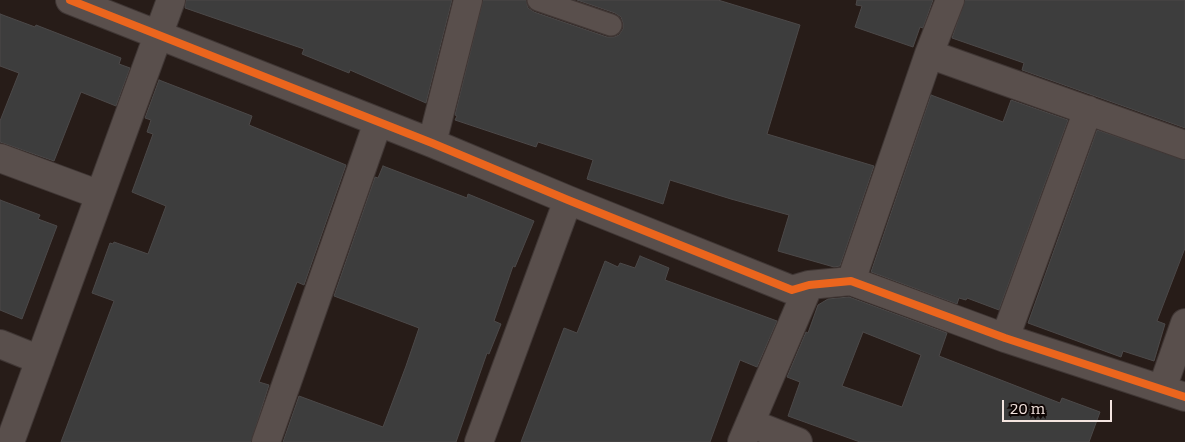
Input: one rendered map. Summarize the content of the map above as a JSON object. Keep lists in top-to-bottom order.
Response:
{
  "scale_bar": "20 m"
}
